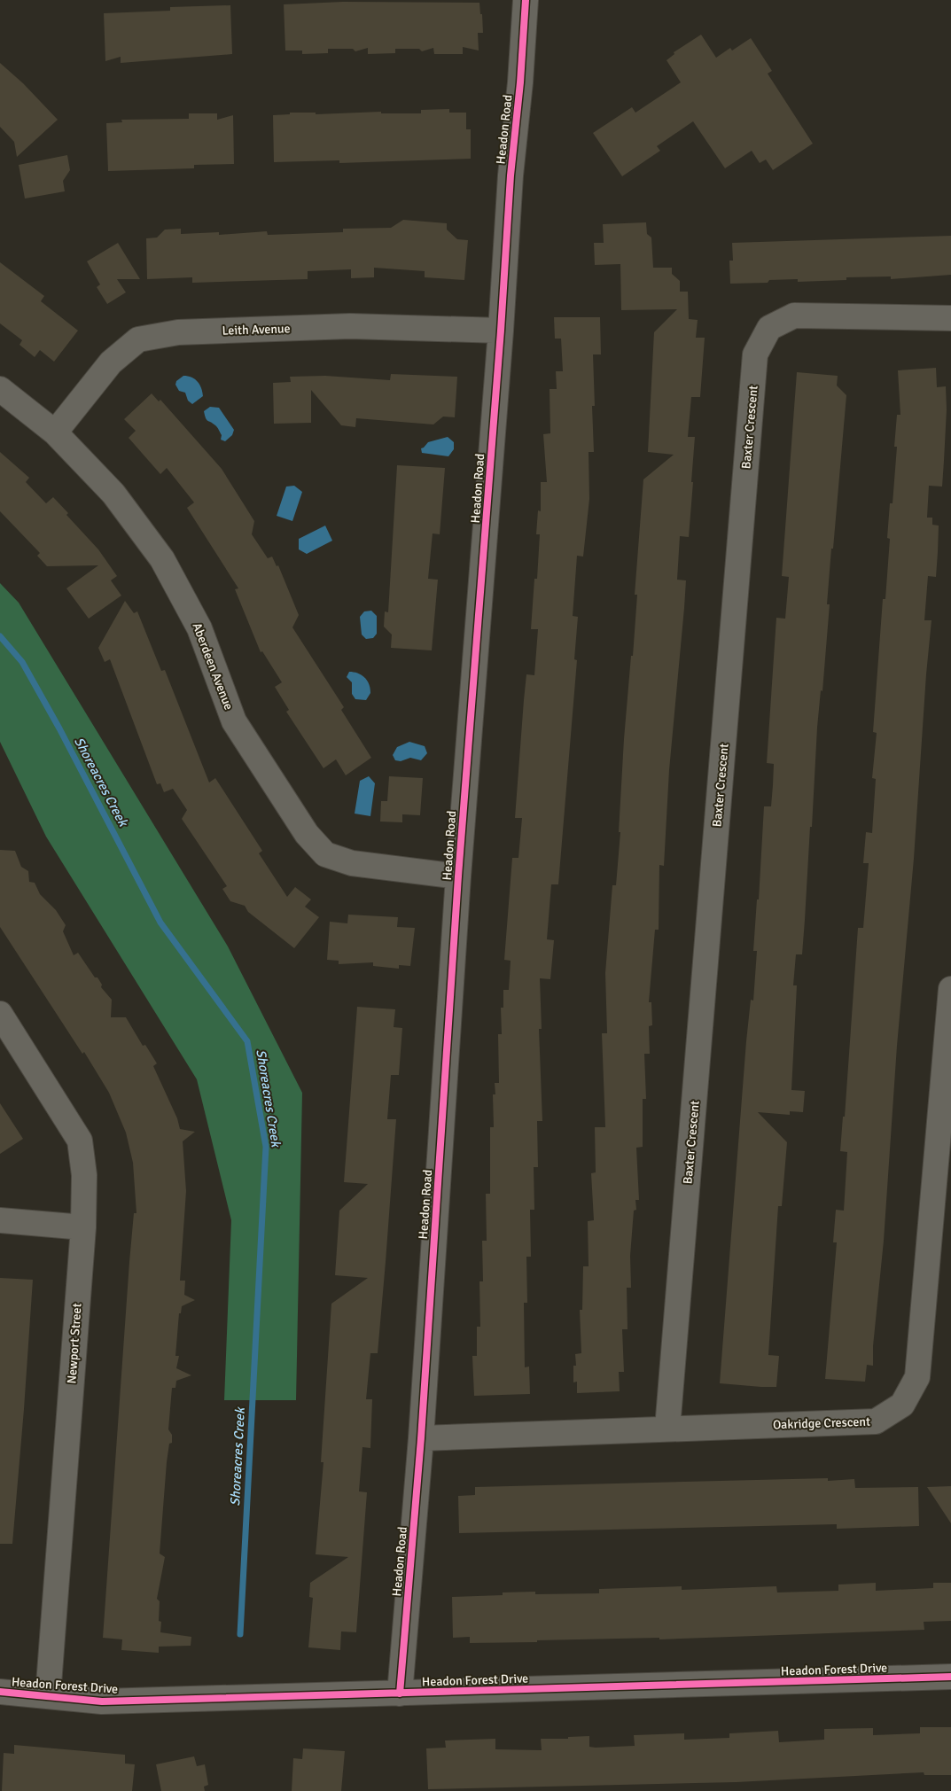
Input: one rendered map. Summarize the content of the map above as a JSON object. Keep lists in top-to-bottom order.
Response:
{
  "streets": {
    "street": [
      "Headon Road",
      "Leith Avenue",
      "Baxter Crescent",
      "Aberdeen Avenue",
      "Newport Street",
      "Oakridge Crescent",
      "Headon Forest Drive"
    ]
  },
  "crossings": [
    ["Headon Road", "Leith Avenue"],
    ["Headon Road", "Aberdeen Avenue"],
    ["Headon Road", "Oakridge Crescent"],
    ["Headon Road", "Headon Forest Drive"],
    ["Leith Avenue", "Aberdeen Avenue"],
    ["Baxter Crescent", "Oakridge Crescent"],
    ["Newport Street", "Headon Forest Drive"]
  ],
  "water": ["Shoreacres Creek"]
}
